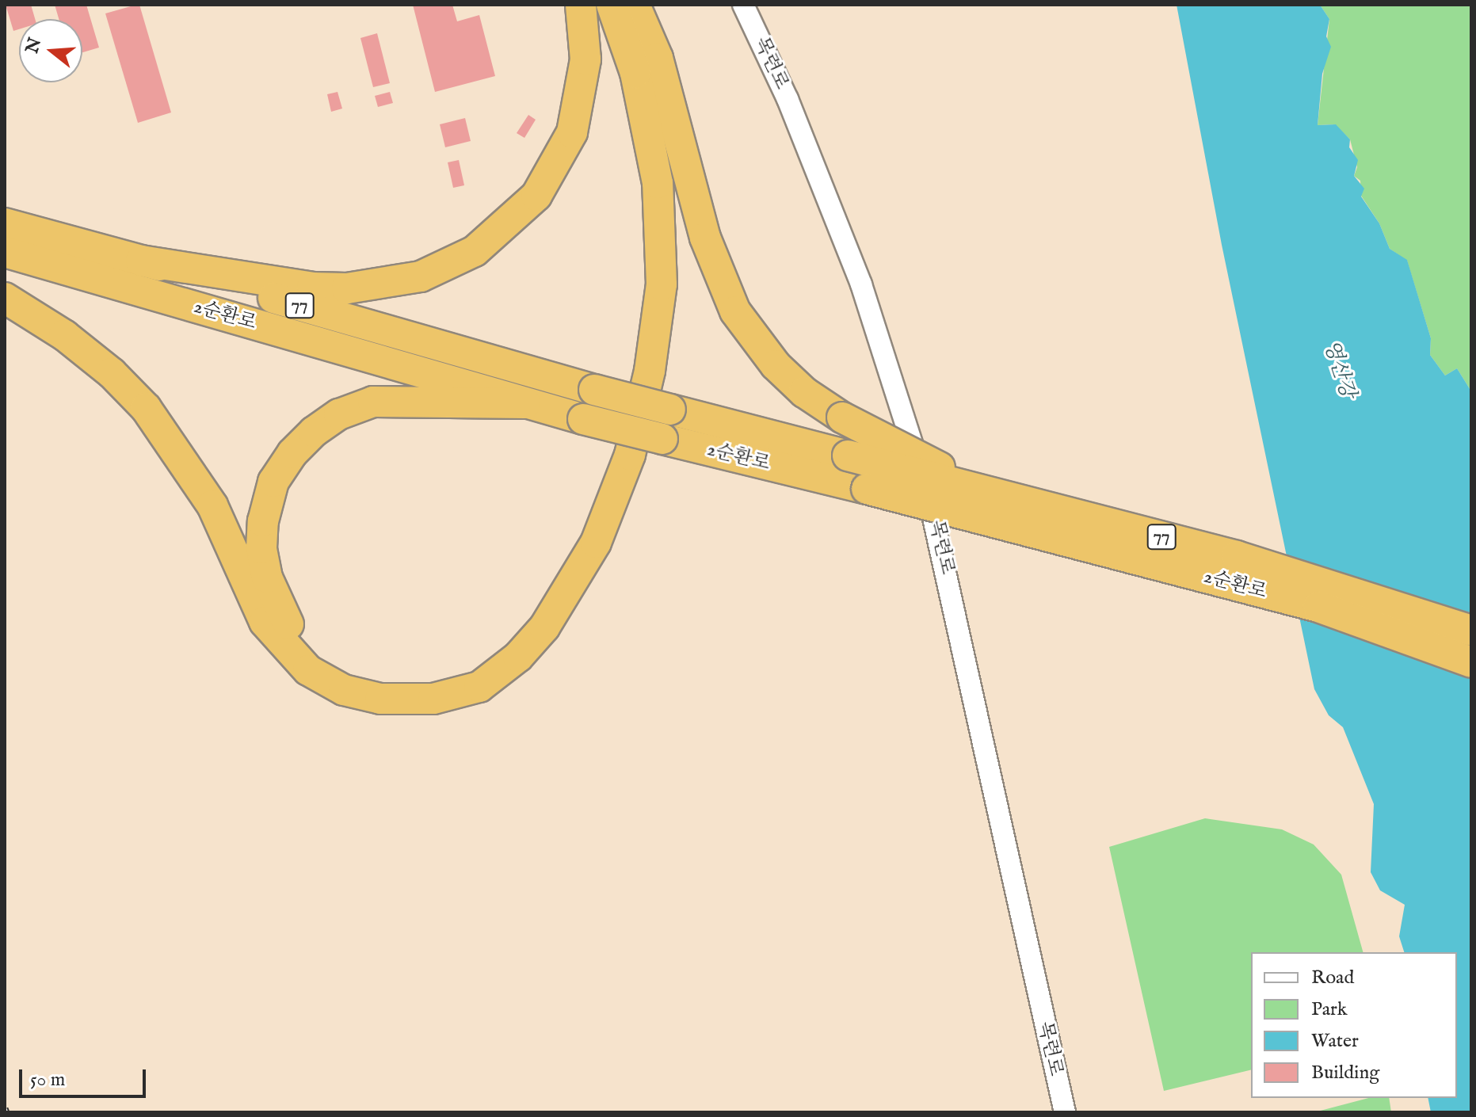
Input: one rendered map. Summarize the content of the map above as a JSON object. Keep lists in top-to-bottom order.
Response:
{
  "streets": {
    "highway": ["77", "2순환로"],
    "street": ["목련로"]
  },
  "water": ["영산강"],
  "legend": [
    "Road",
    "Park",
    "Water",
    "Building"
  ],
  "scale_bar": "50 m",
  "north": "left"
}
